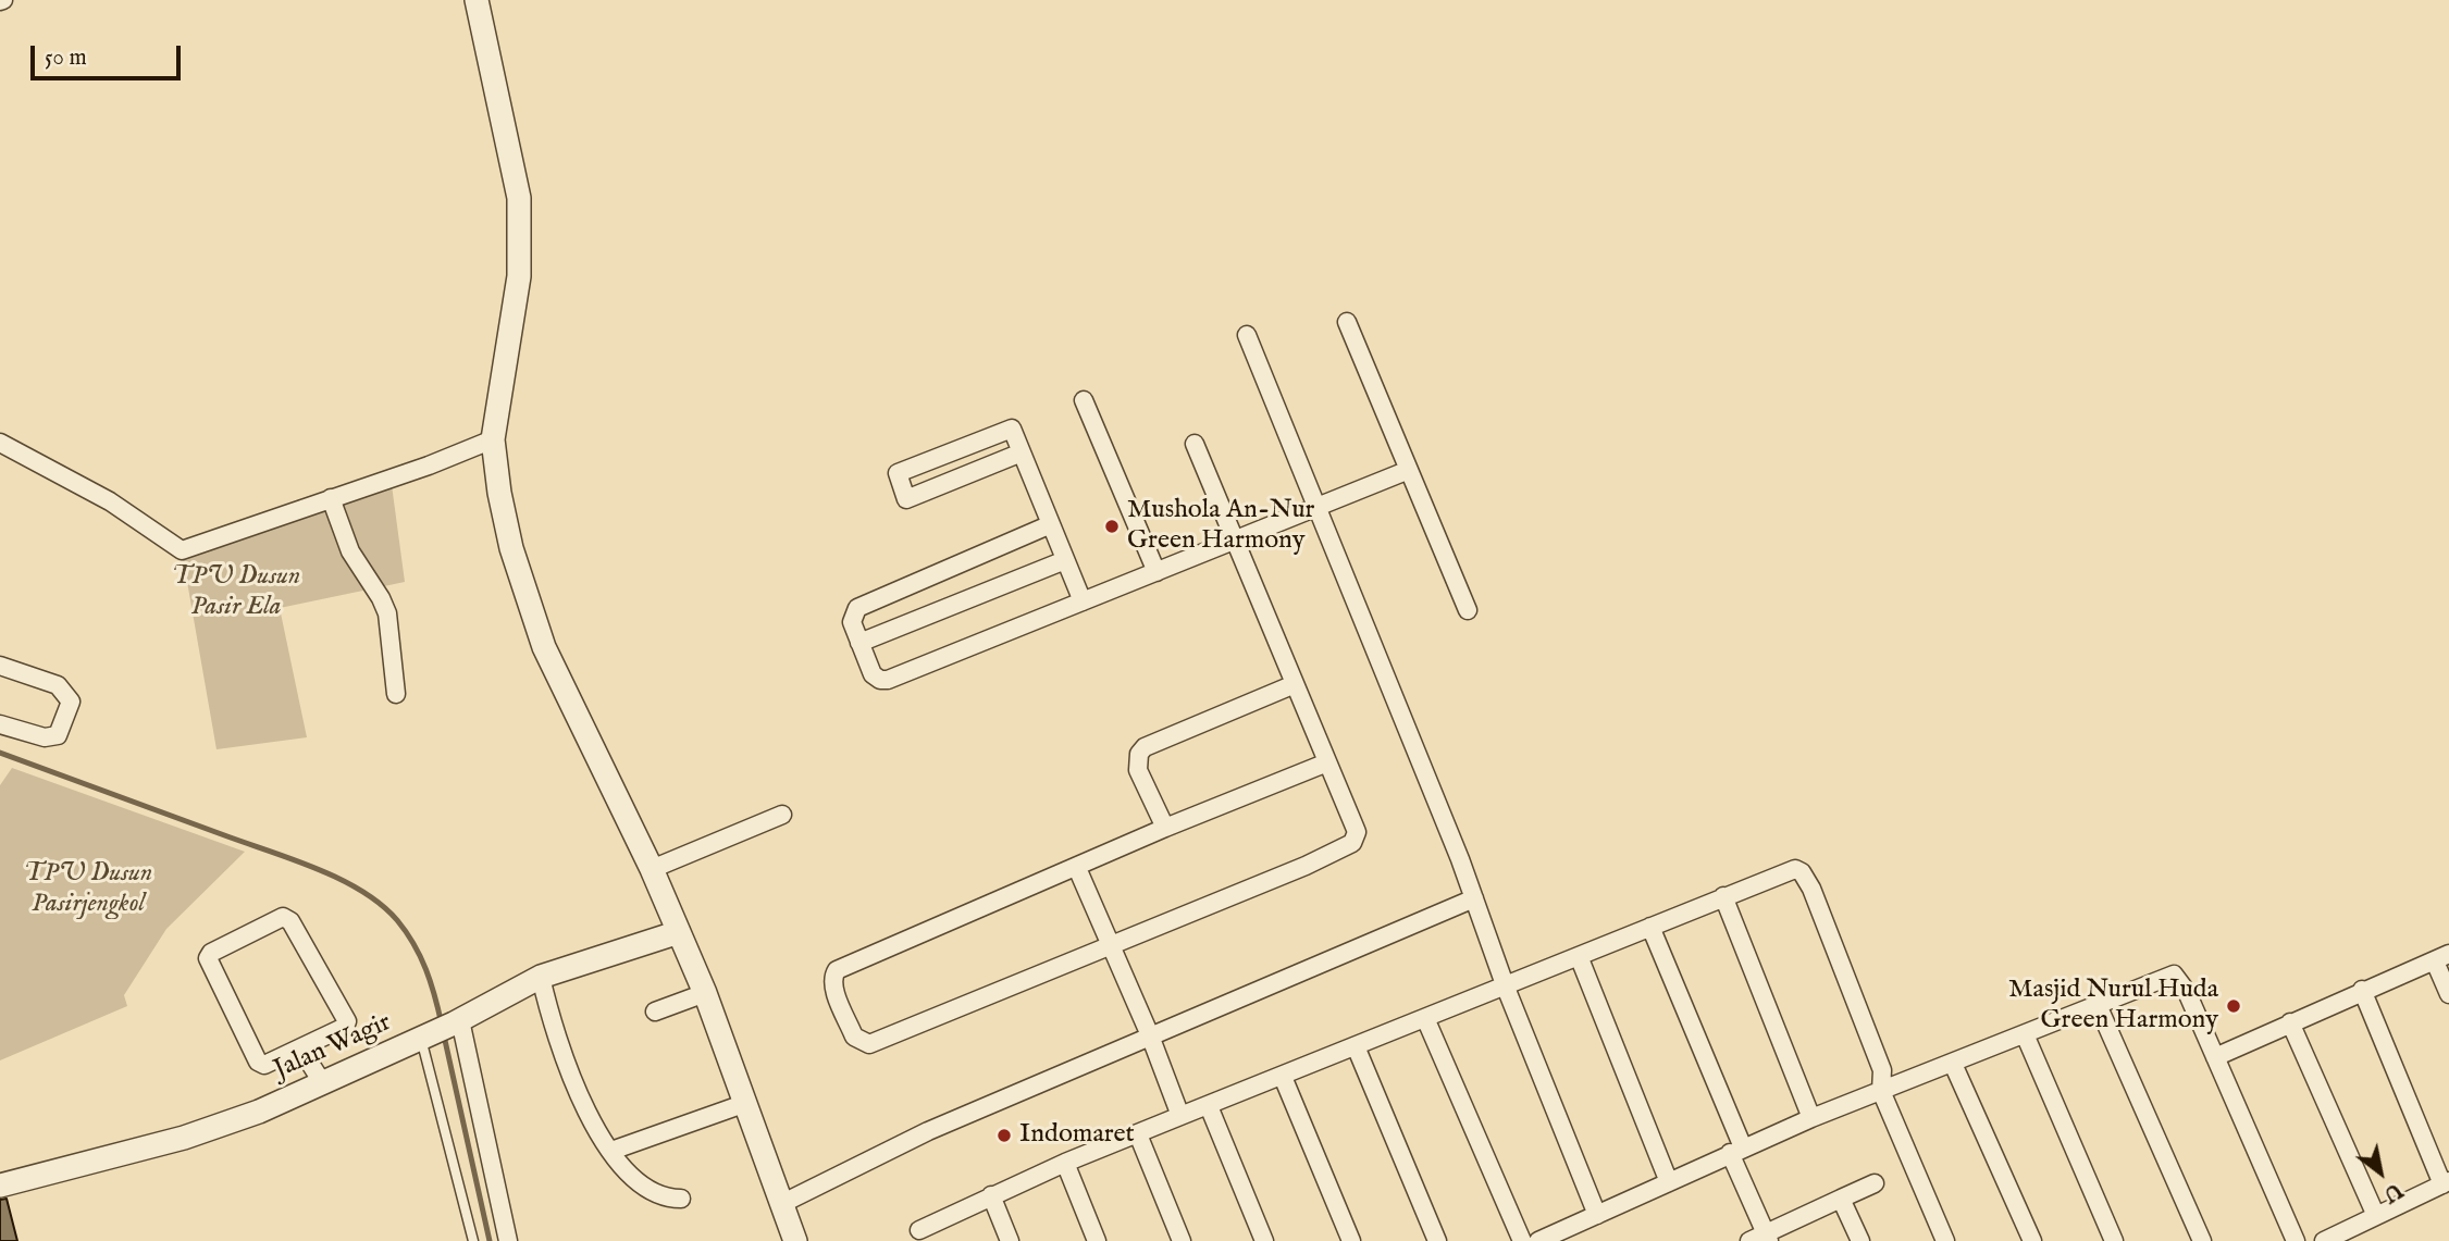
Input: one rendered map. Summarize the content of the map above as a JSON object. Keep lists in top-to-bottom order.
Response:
{
  "streets": {
    "street": ["Jalan Wagir"]
  },
  "parks": ["TPU Dusun Pasir Ela", "TPU Dusun Pasirjengkol"],
  "places": ["Mushola An-Nur Green Harmony", "Masjid Nurul Huda Green Harmony", "Indomaret"],
  "scale_bar": "50 m",
  "north": "bottom right"
}
